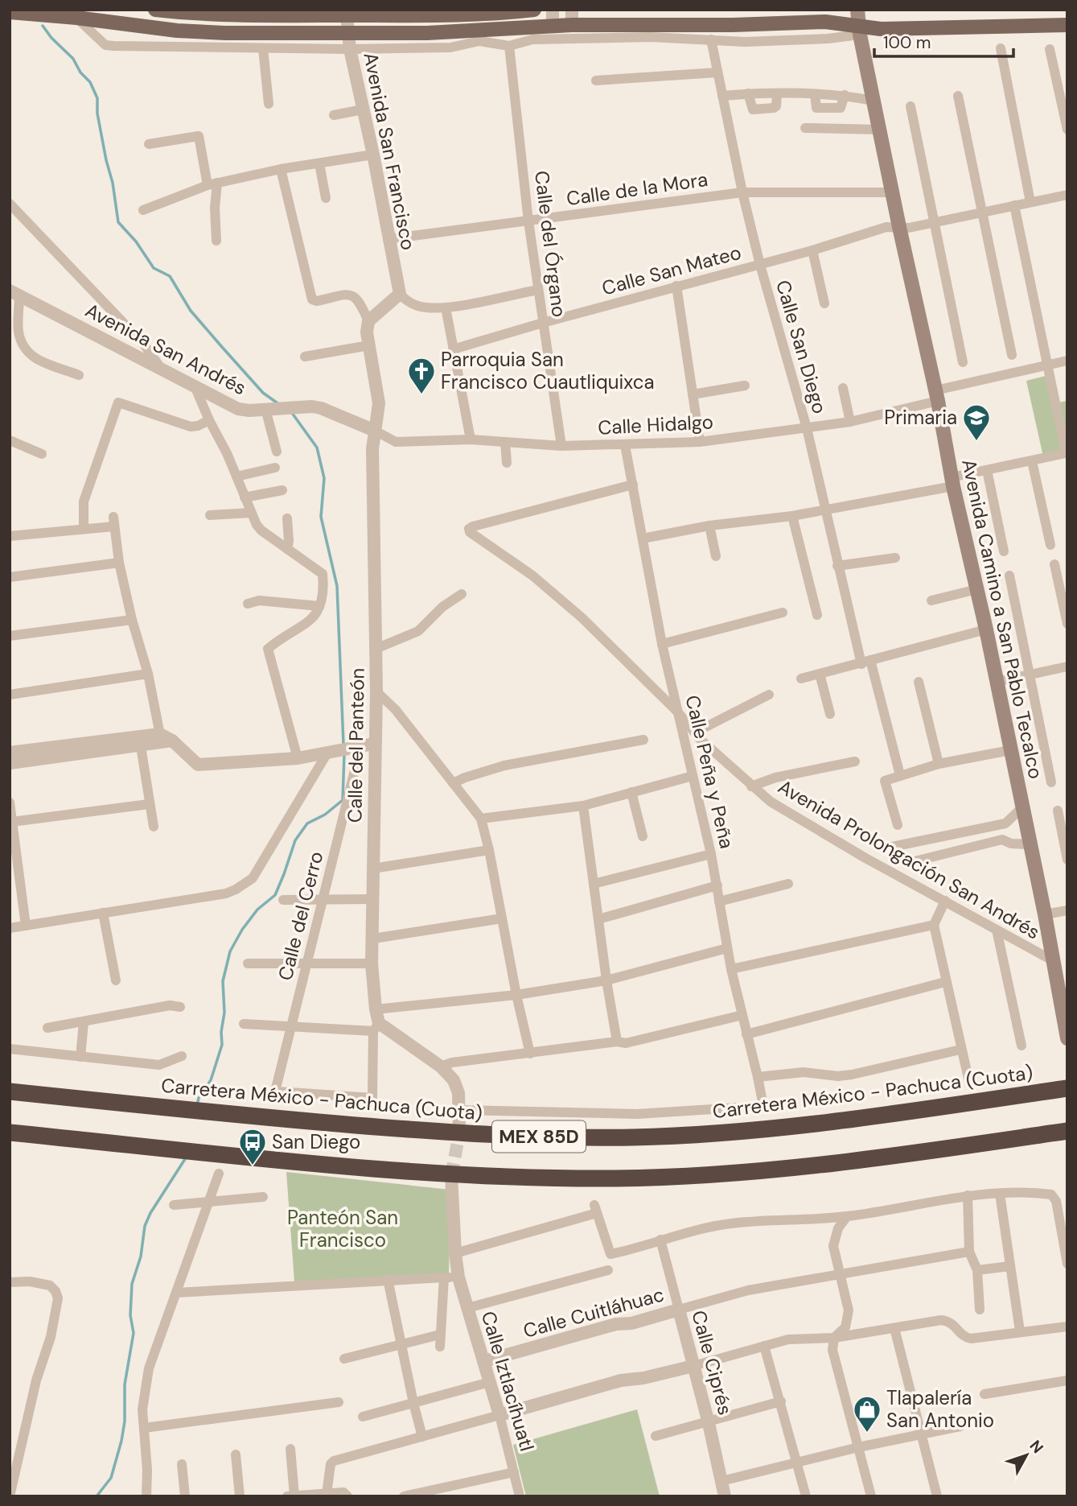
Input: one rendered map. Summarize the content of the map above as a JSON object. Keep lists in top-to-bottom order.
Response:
{
  "streets": {
    "highway": ["Carretera México - Pachuca (Cuota)", "MEX 85D"],
    "main road": ["Avenida Camino a San Pablo Tecalco"],
    "street": [
      "Avenida San Francisco",
      "Calle de la Mora",
      "Calle del Órgano",
      "Calle San Mateo",
      "Calle San Diego",
      "Avenida San Andrés",
      "Calle Hidalgo",
      "Calle del Panteón",
      "Calle Peña y Peña",
      "Avenida Prolongación San Andrés",
      "Calle del Cerro",
      "Calle Cuitláhuac",
      "Calle Ciprés",
      "Calle Iztlacíhuatl"
    ]
  },
  "crossings": [
    ["Avenida San Francisco", "Calle de la Mora"],
    ["Calle de la Mora", "Calle del Órgano"],
    ["Calle de la Mora", "Calle San Diego"],
    ["Calle de la Mora", "Avenida Camino a San Pablo Tecalco"],
    ["Calle del Órgano", "Calle San Mateo"],
    ["Calle del Órgano", "Calle Hidalgo"],
    ["Calle San Mateo", "Calle San Diego"],
    ["Calle San Mateo", "Avenida Camino a San Pablo Tecalco"],
    ["Calle San Diego", "Calle Hidalgo"],
    ["Avenida San Andrés", "Calle Hidalgo"],
    ["Avenida San Andrés", "Calle del Panteón"],
    ["Calle Hidalgo", "Avenida Camino a San Pablo Tecalco"],
    ["Calle Hidalgo", "Calle del Panteón"],
    ["Calle Hidalgo", "Calle Peña y Peña"],
    ["Avenida Camino a San Pablo Tecalco", "Avenida Prolongación San Andrés"],
    ["Calle del Panteón", "Calle del Cerro"],
    ["Calle Peña y Peña", "Avenida Prolongación San Andrés"],
    ["Calle Cuitláhuac", "Calle Ciprés"],
    ["Calle Cuitláhuac", "Calle Iztlacíhuatl"]
  ],
  "parks": ["Panteón San Francisco"],
  "places": {
    "church": ["Parroquia San Francisco Cuautliquixca"],
    "school or university": ["Primaria"],
    "bus stop": ["San Diego"],
    "shop": ["Tlapalería San Antonio"]
  },
  "scale_bar": "100 m",
  "north": "top right"
}
